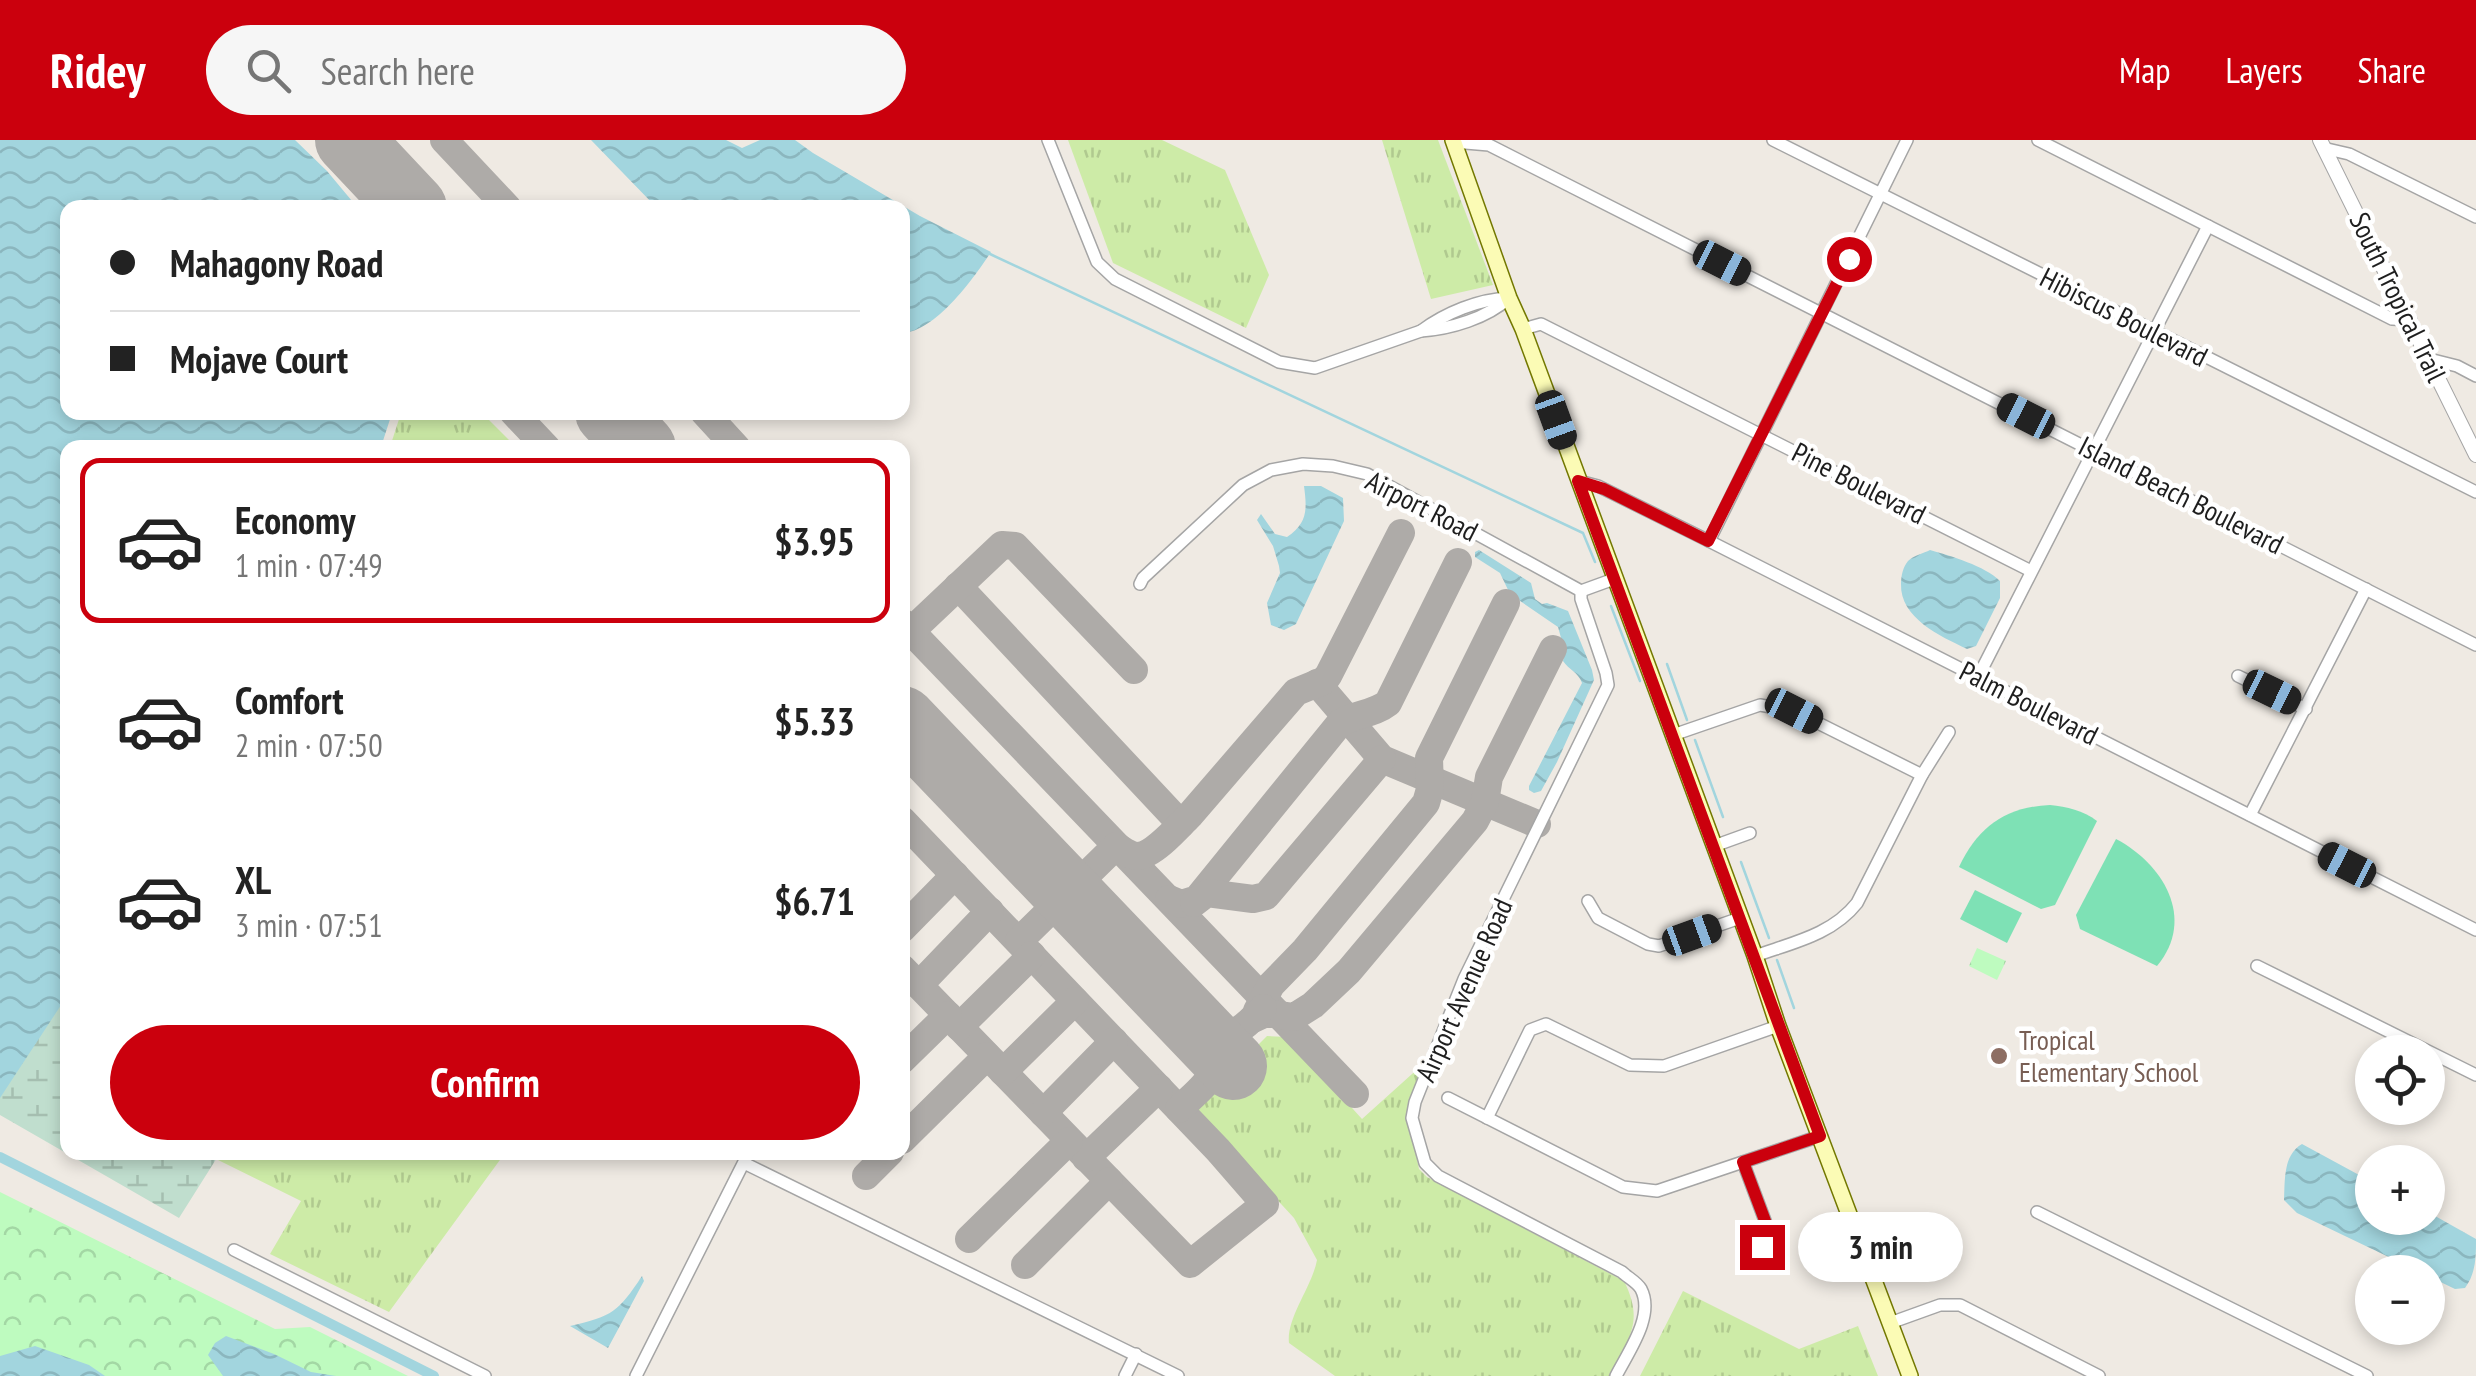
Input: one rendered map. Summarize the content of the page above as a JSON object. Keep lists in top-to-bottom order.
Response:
{
  "streets": {
    "street": [
      "South Tropical Trail",
      "Hibiscus Boulevard",
      "Pine Boulevard",
      "Island Beach Boulevard",
      "Airport Road",
      "Palm Boulevard",
      "Airport Avenue Road"
    ]
  },
  "crossings": [
    ["Airport Road", "Airport Avenue Road"]
  ],
  "places": ["Tropical Elementary School"],
  "page": {
    "header": "Ridey",
    "search": "Search here",
    "nav": ["Map", "Layers", "Share"],
    "banner": ["Mahagony Road", "Mojave Court"],
    "list": [
      {
        "name": "Economy",
        "note": "1 min · 07:49",
        "value": "$3.95"
      },
      {
        "name": "Comfort",
        "note": "2 min · 07:50",
        "value": "$5.33"
      },
      {
        "name": "XL",
        "note": "3 min · 07:51",
        "value": "$6.71"
      }
    ],
    "buttons": "Confirm",
    "map_buttons": ["+", "−"],
    "bubble": "3 min"
  }
}
